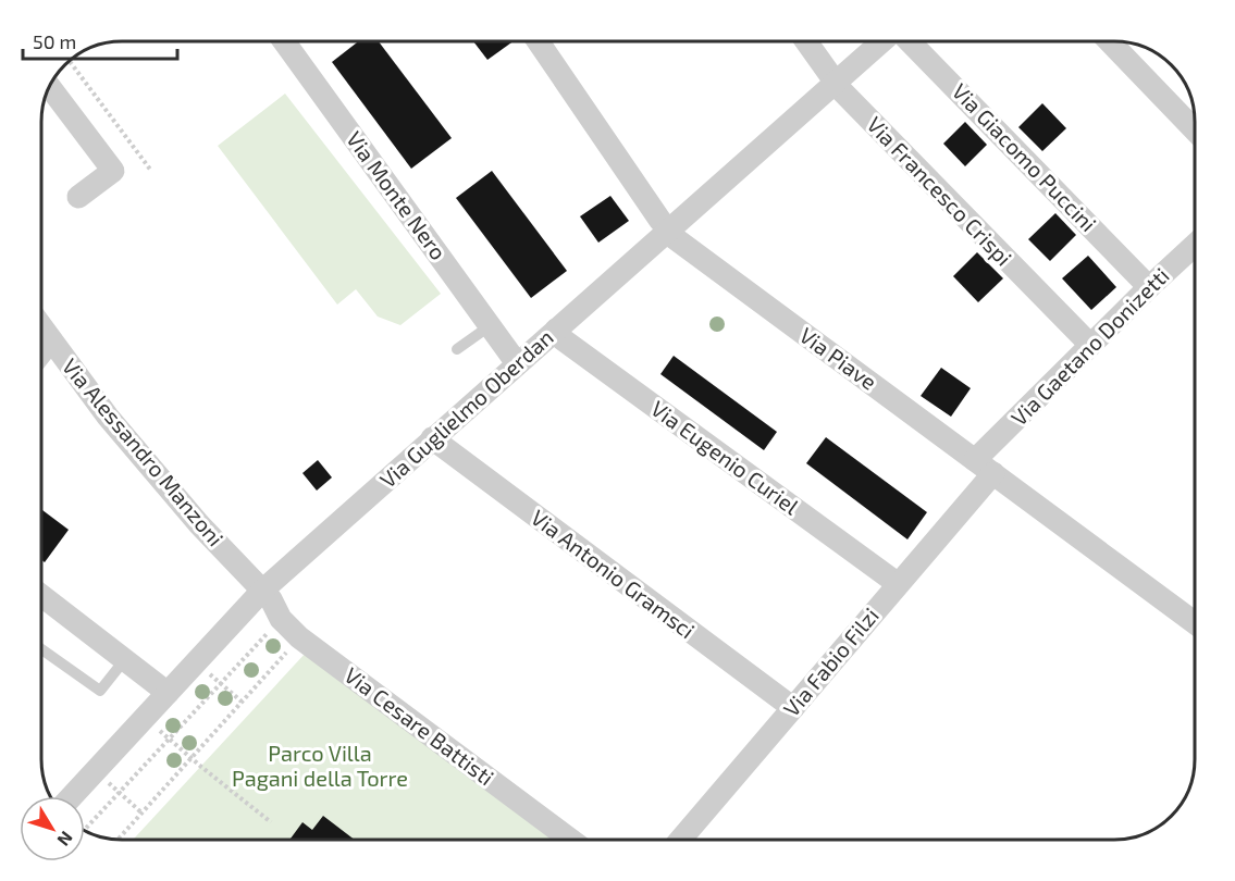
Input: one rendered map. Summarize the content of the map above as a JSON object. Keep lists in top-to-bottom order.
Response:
{
  "streets": {
    "street": [
      "Via Giacomo Puccini",
      "Via Francesco Crispi",
      "Via Monte Nero",
      "Via Gaetano Donizetti",
      "Via Piave",
      "Via Guglielmo Oberdan",
      "Via Alessandro Manzoni",
      "Via Eugenio Curiel",
      "Via Antonio Gramsci",
      "Via Fabio Filzi",
      "Via Cesare Battisti"
    ]
  },
  "crossings": [
    ["Via Giacomo Puccini", "Via Gaetano Donizetti"],
    ["Via Francesco Crispi", "Via Gaetano Donizetti"],
    ["Via Francesco Crispi", "Via Guglielmo Oberdan"],
    ["Via Monte Nero", "Via Guglielmo Oberdan"],
    ["Via Gaetano Donizetti", "Via Piave"],
    ["Via Gaetano Donizetti", "Via Fabio Filzi"],
    ["Via Piave", "Via Guglielmo Oberdan"],
    ["Via Piave", "Via Fabio Filzi"],
    ["Via Guglielmo Oberdan", "Via Alessandro Manzoni"],
    ["Via Guglielmo Oberdan", "Via Eugenio Curiel"],
    ["Via Guglielmo Oberdan", "Via Antonio Gramsci"],
    ["Via Guglielmo Oberdan", "Via Cesare Battisti"],
    ["Via Alessandro Manzoni", "Via Cesare Battisti"],
    ["Via Eugenio Curiel", "Via Fabio Filzi"],
    ["Via Antonio Gramsci", "Via Fabio Filzi"]
  ],
  "parks": ["Parco Villa Pagani della Torre"],
  "scale_bar": "50 m",
  "north": "bottom right"
}
